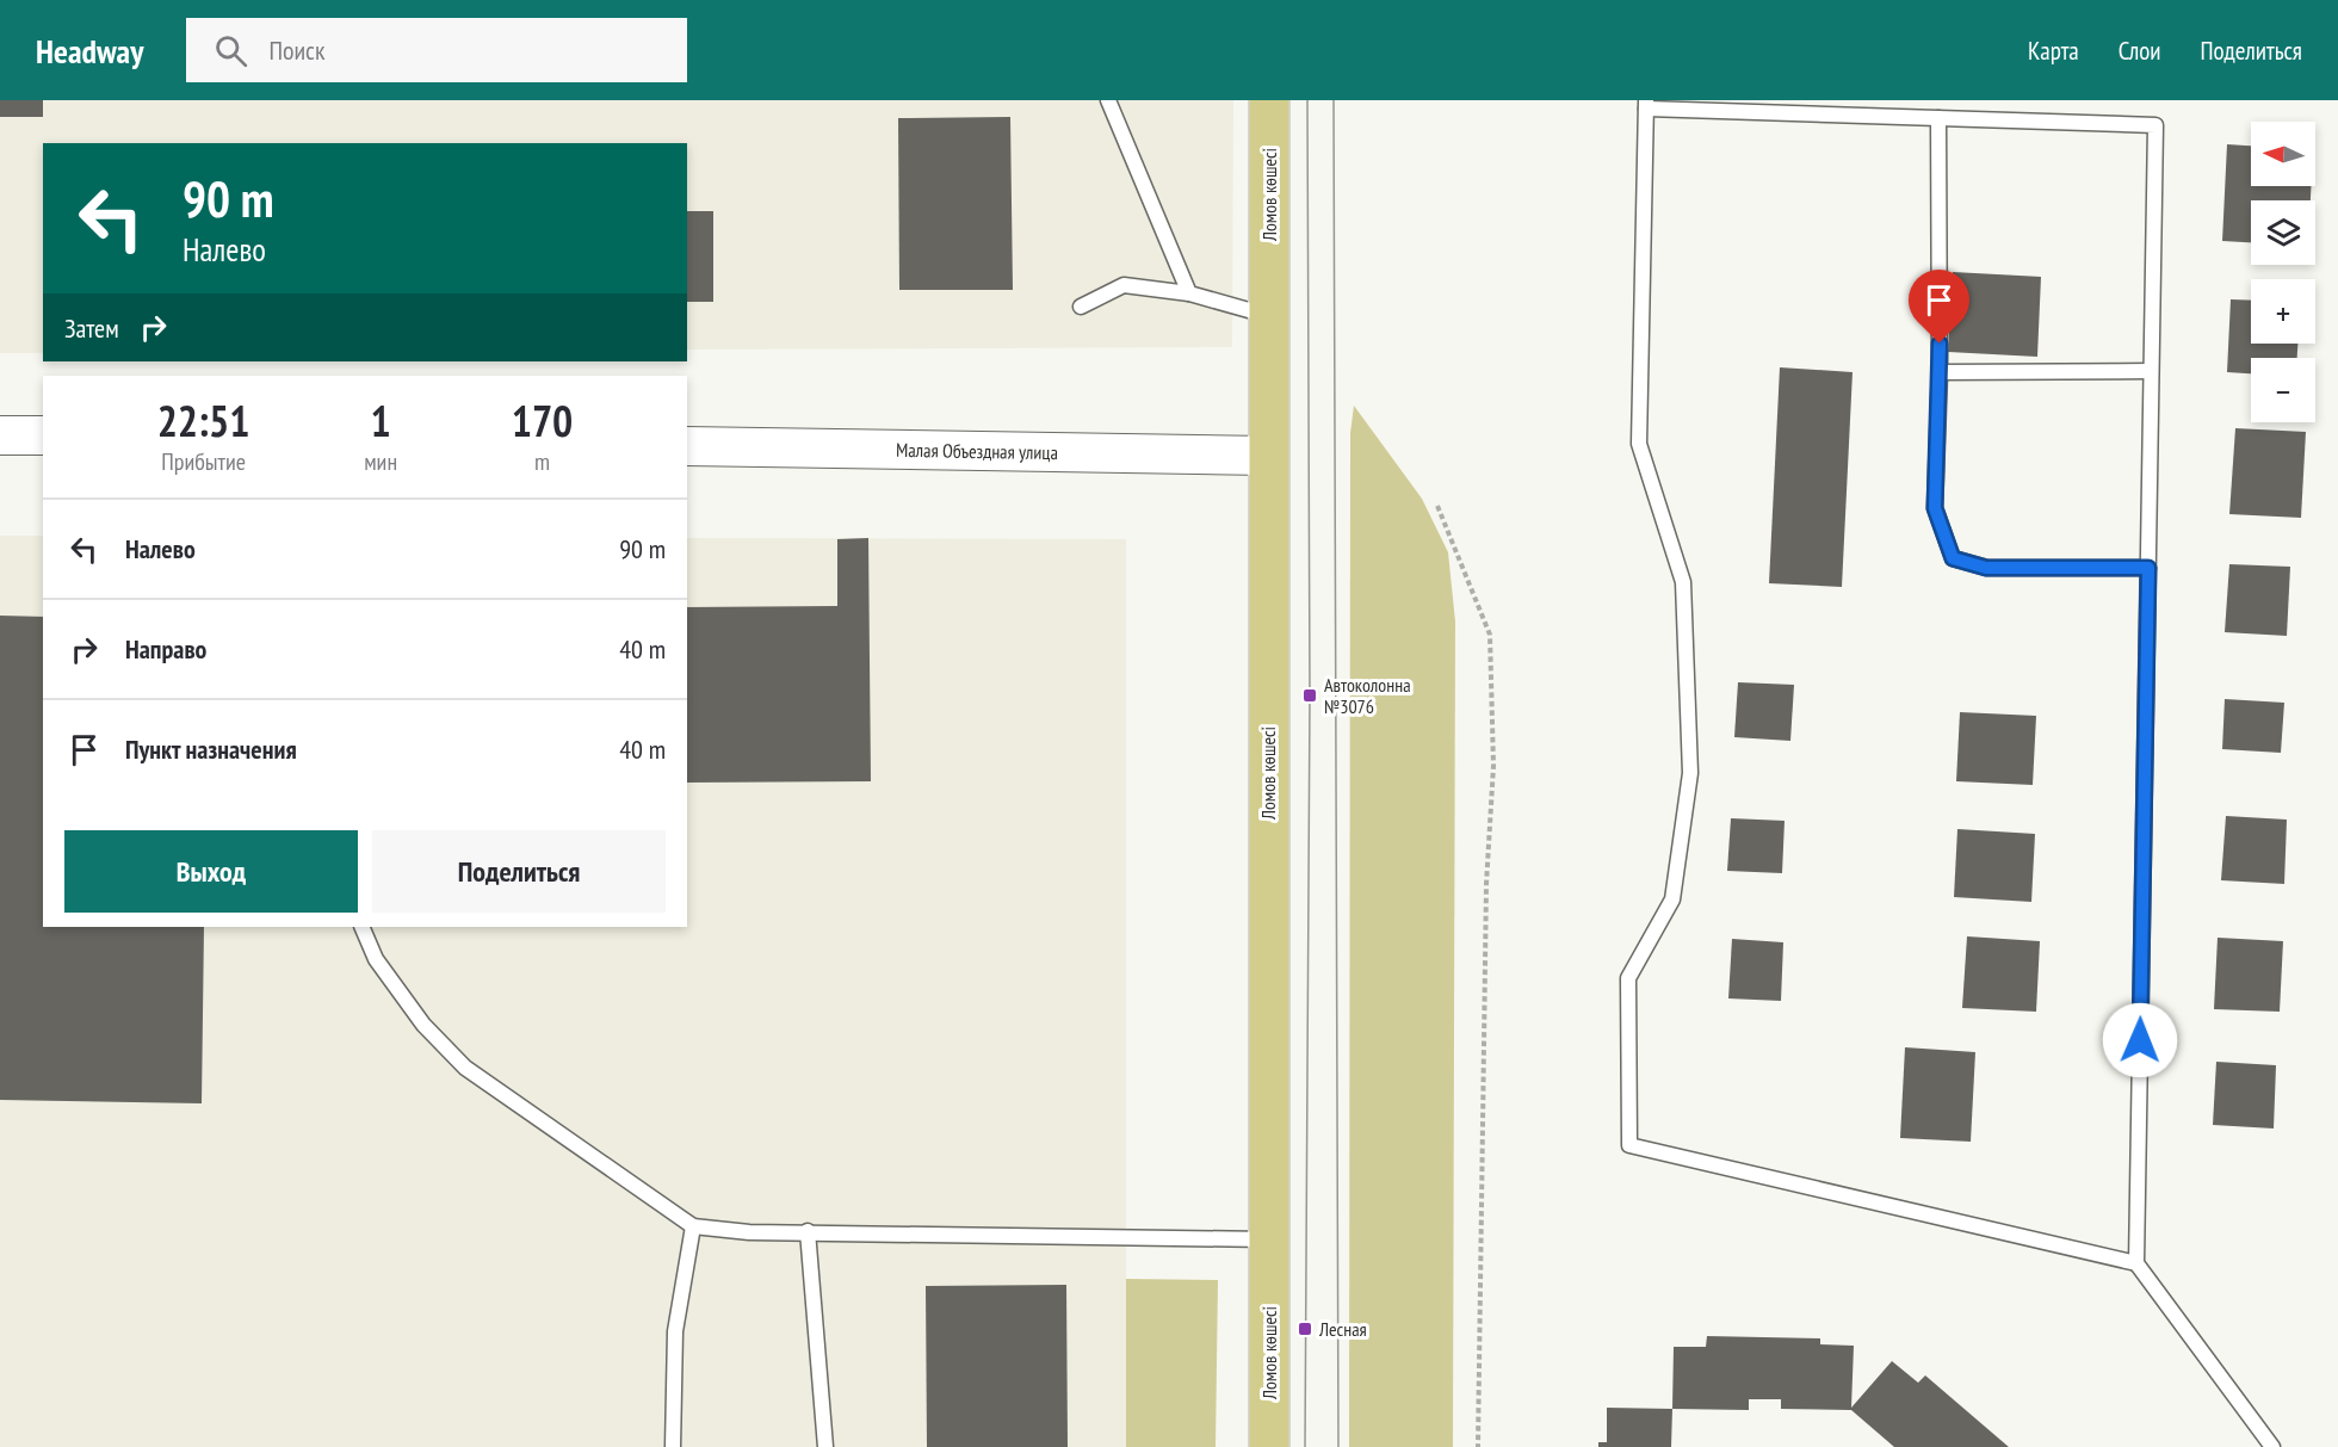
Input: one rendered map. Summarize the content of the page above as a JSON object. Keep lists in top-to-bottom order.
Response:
{
  "streets": {
    "main road": ["Ломов көшесі"],
    "street": ["Малая Объездная улица"]
  },
  "crossings": [
    ["Ломов көшесі", "Малая Объездная улица"]
  ],
  "places": {
    "transit": ["Автоколонна №3076", "Лесная"]
  },
  "north": "left",
  "page": {
    "header": "Headway",
    "search": "Поиск",
    "nav": ["Карта", "Слои", "Поделиться"],
    "map_buttons": ["+", "−"],
    "turn": ["90 m", "Налево"],
    "then": "Затем",
    "eta": [
      "22:51",
      "Прибытие",
      "1",
      "мин",
      "170",
      "m"
    ],
    "list": [
      {
        "name": "Налево",
        "value": "90 m"
      },
      {
        "name": "Направо",
        "value": "40 m"
      },
      {
        "name": "Пункт назначения",
        "value": "40 m"
      }
    ],
    "buttons": ["Выход", "Поделиться"]
  }
}
